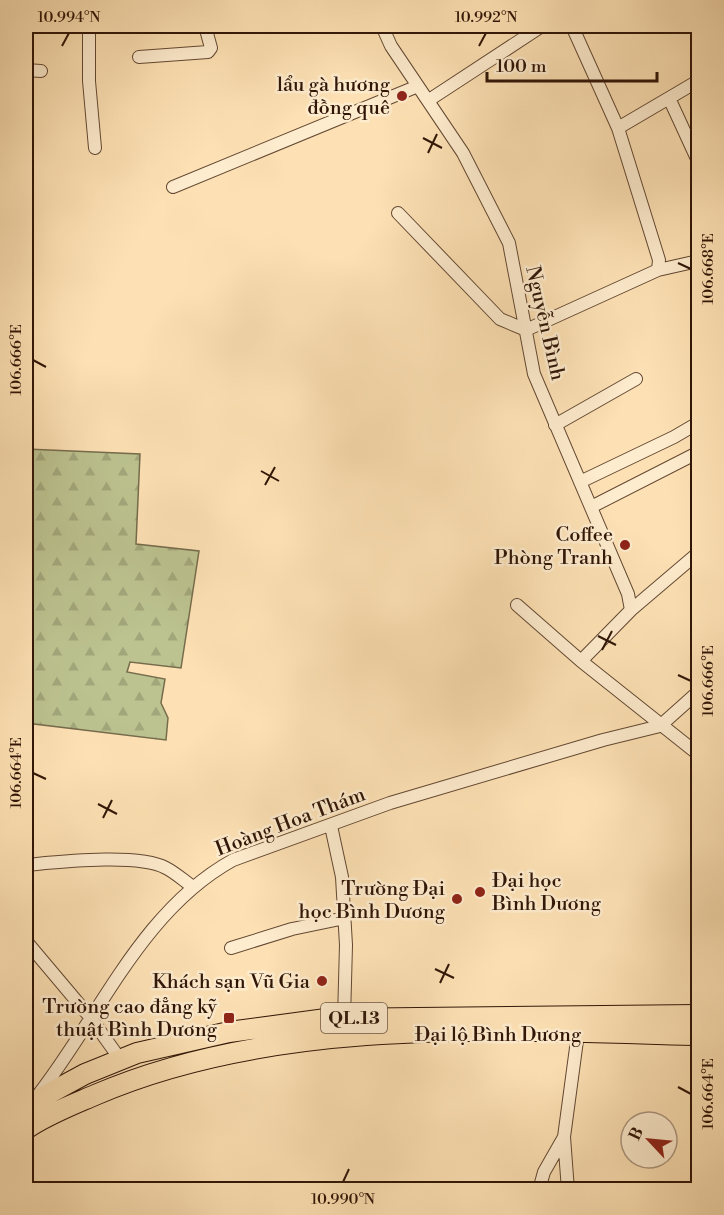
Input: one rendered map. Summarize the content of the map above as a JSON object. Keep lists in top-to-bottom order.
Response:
{
  "streets": {
    "highway": ["QL.13", "Đại lộ Bình Dương"],
    "street": ["Nguyễn Bình", "Hoàng Hoa Thám"]
  },
  "crossings": [
    ["Hoàng Hoa Thám", "Đại lộ Bình Dương"]
  ],
  "places": {
    "other": [
      "lẩu gà hương đồng quê",
      "Coffee Phòng Tranh",
      "Đại học Bình Dương",
      "Trường Đại học Bình Dương",
      "Khách sạn Vũ Gia"
    ],
    "transit": ["Trường cao đẳng kỹ thuật Bình Dương"]
  },
  "scale_bar": "100 m",
  "north": "top left",
  "coordinates": [
    "10.994°N",
    "10.992°N",
    "106.668°E",
    "106.666°E",
    "106.664°E",
    "10.990°N"
  ]
}
